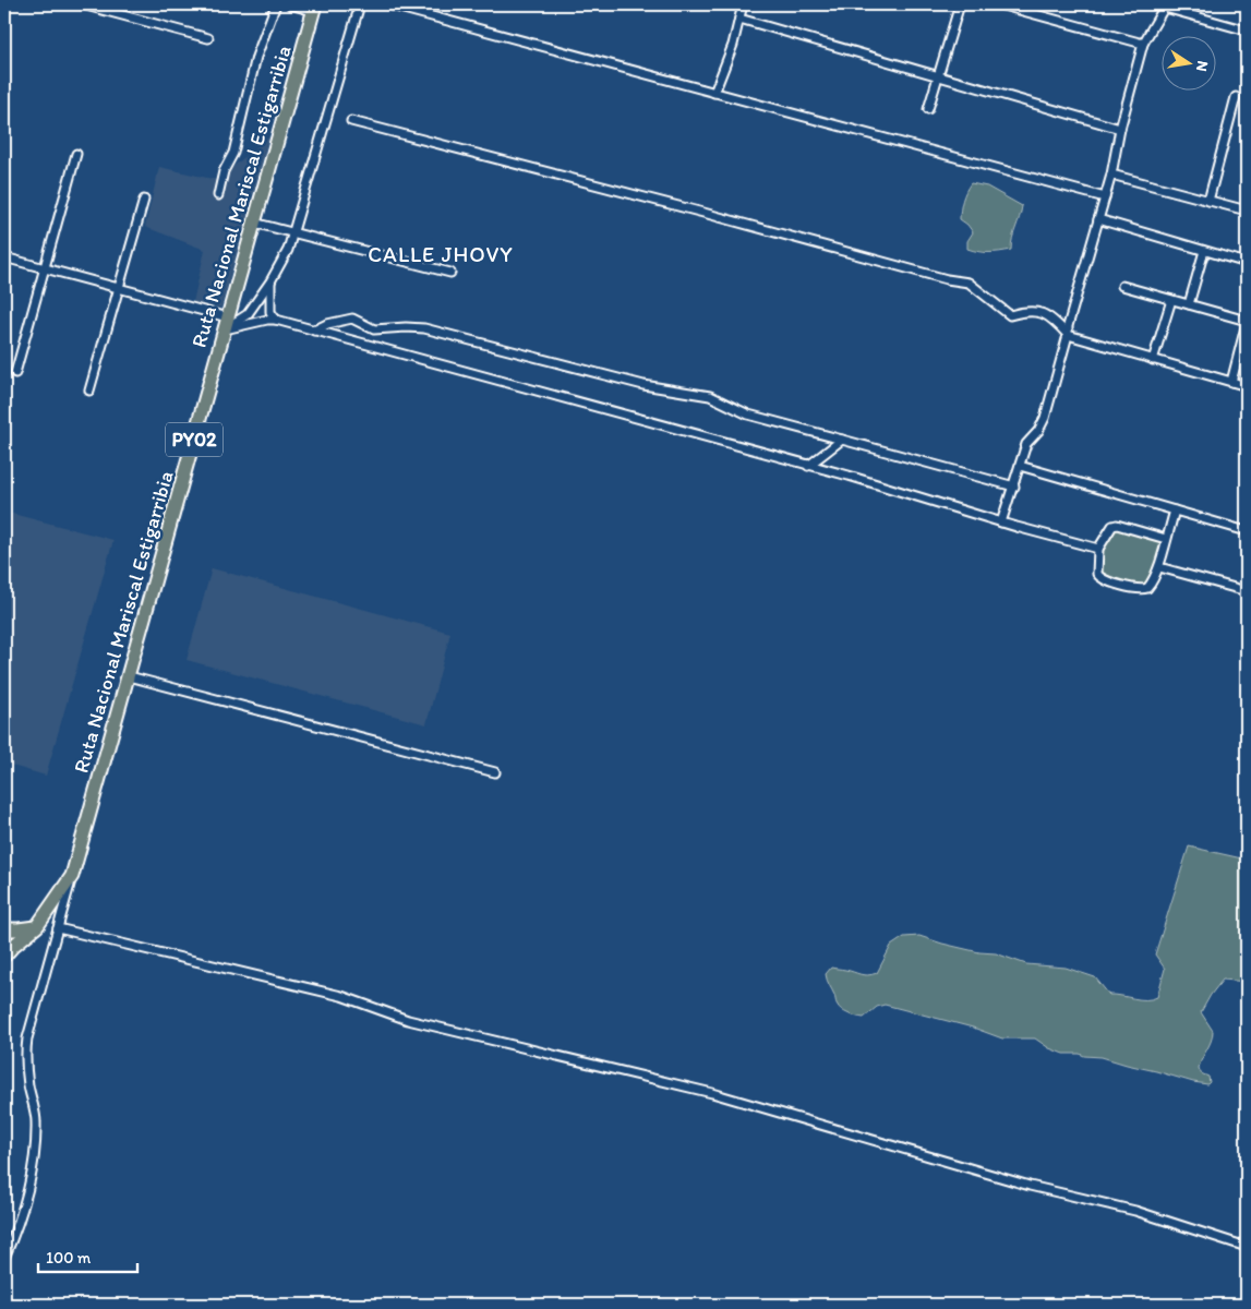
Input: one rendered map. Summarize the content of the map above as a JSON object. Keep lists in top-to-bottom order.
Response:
{
  "streets": {
    "main road": ["Ruta Nacional Mariscal Estigarribia", "PY02"]
  },
  "districts": ["CALLE JHOVY"],
  "scale_bar": "100 m",
  "north": "right"
}
